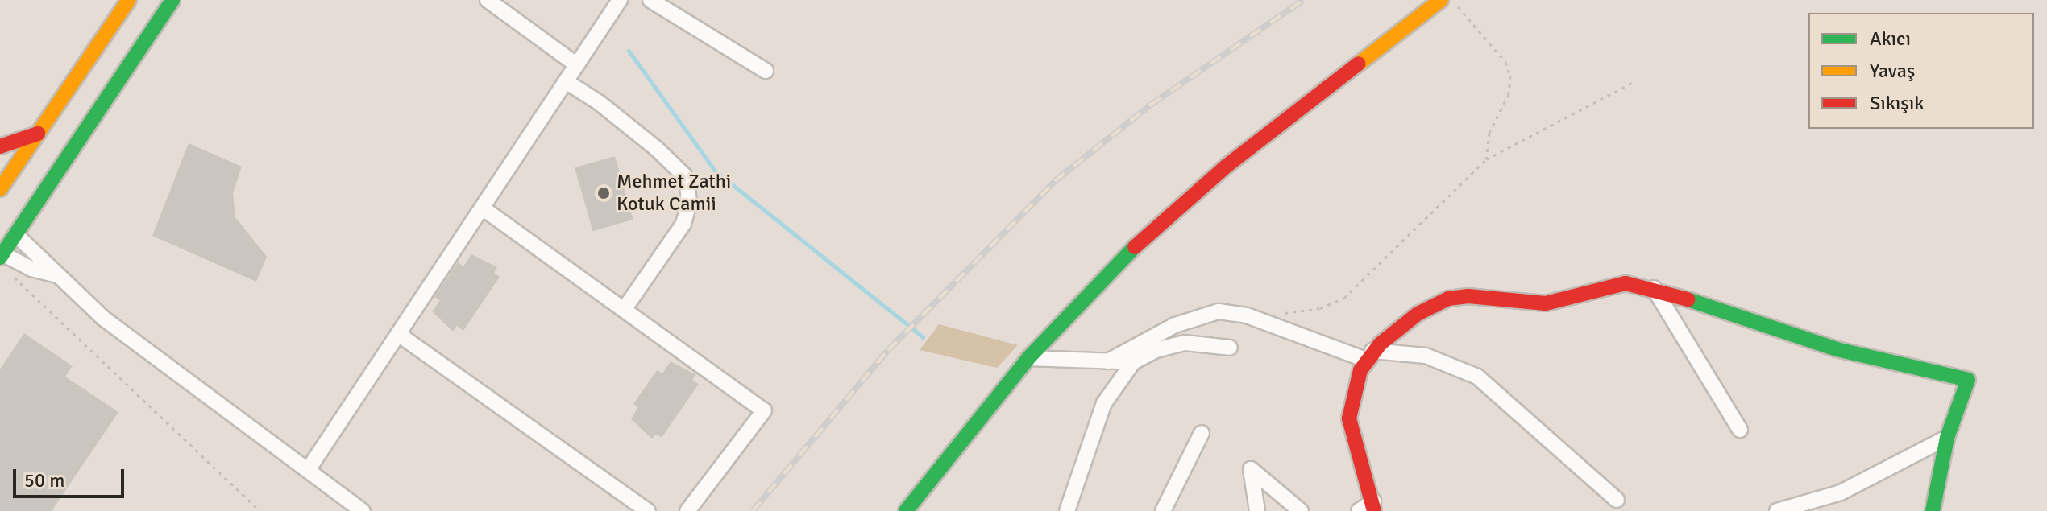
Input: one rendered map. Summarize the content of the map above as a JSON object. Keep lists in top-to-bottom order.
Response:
{
  "places": ["Mehmet Zathi Kotuk Camii"],
  "legend": ["Akıcı", "Yavaş", "Sıkışık"],
  "scale_bar": "50 m"
}
